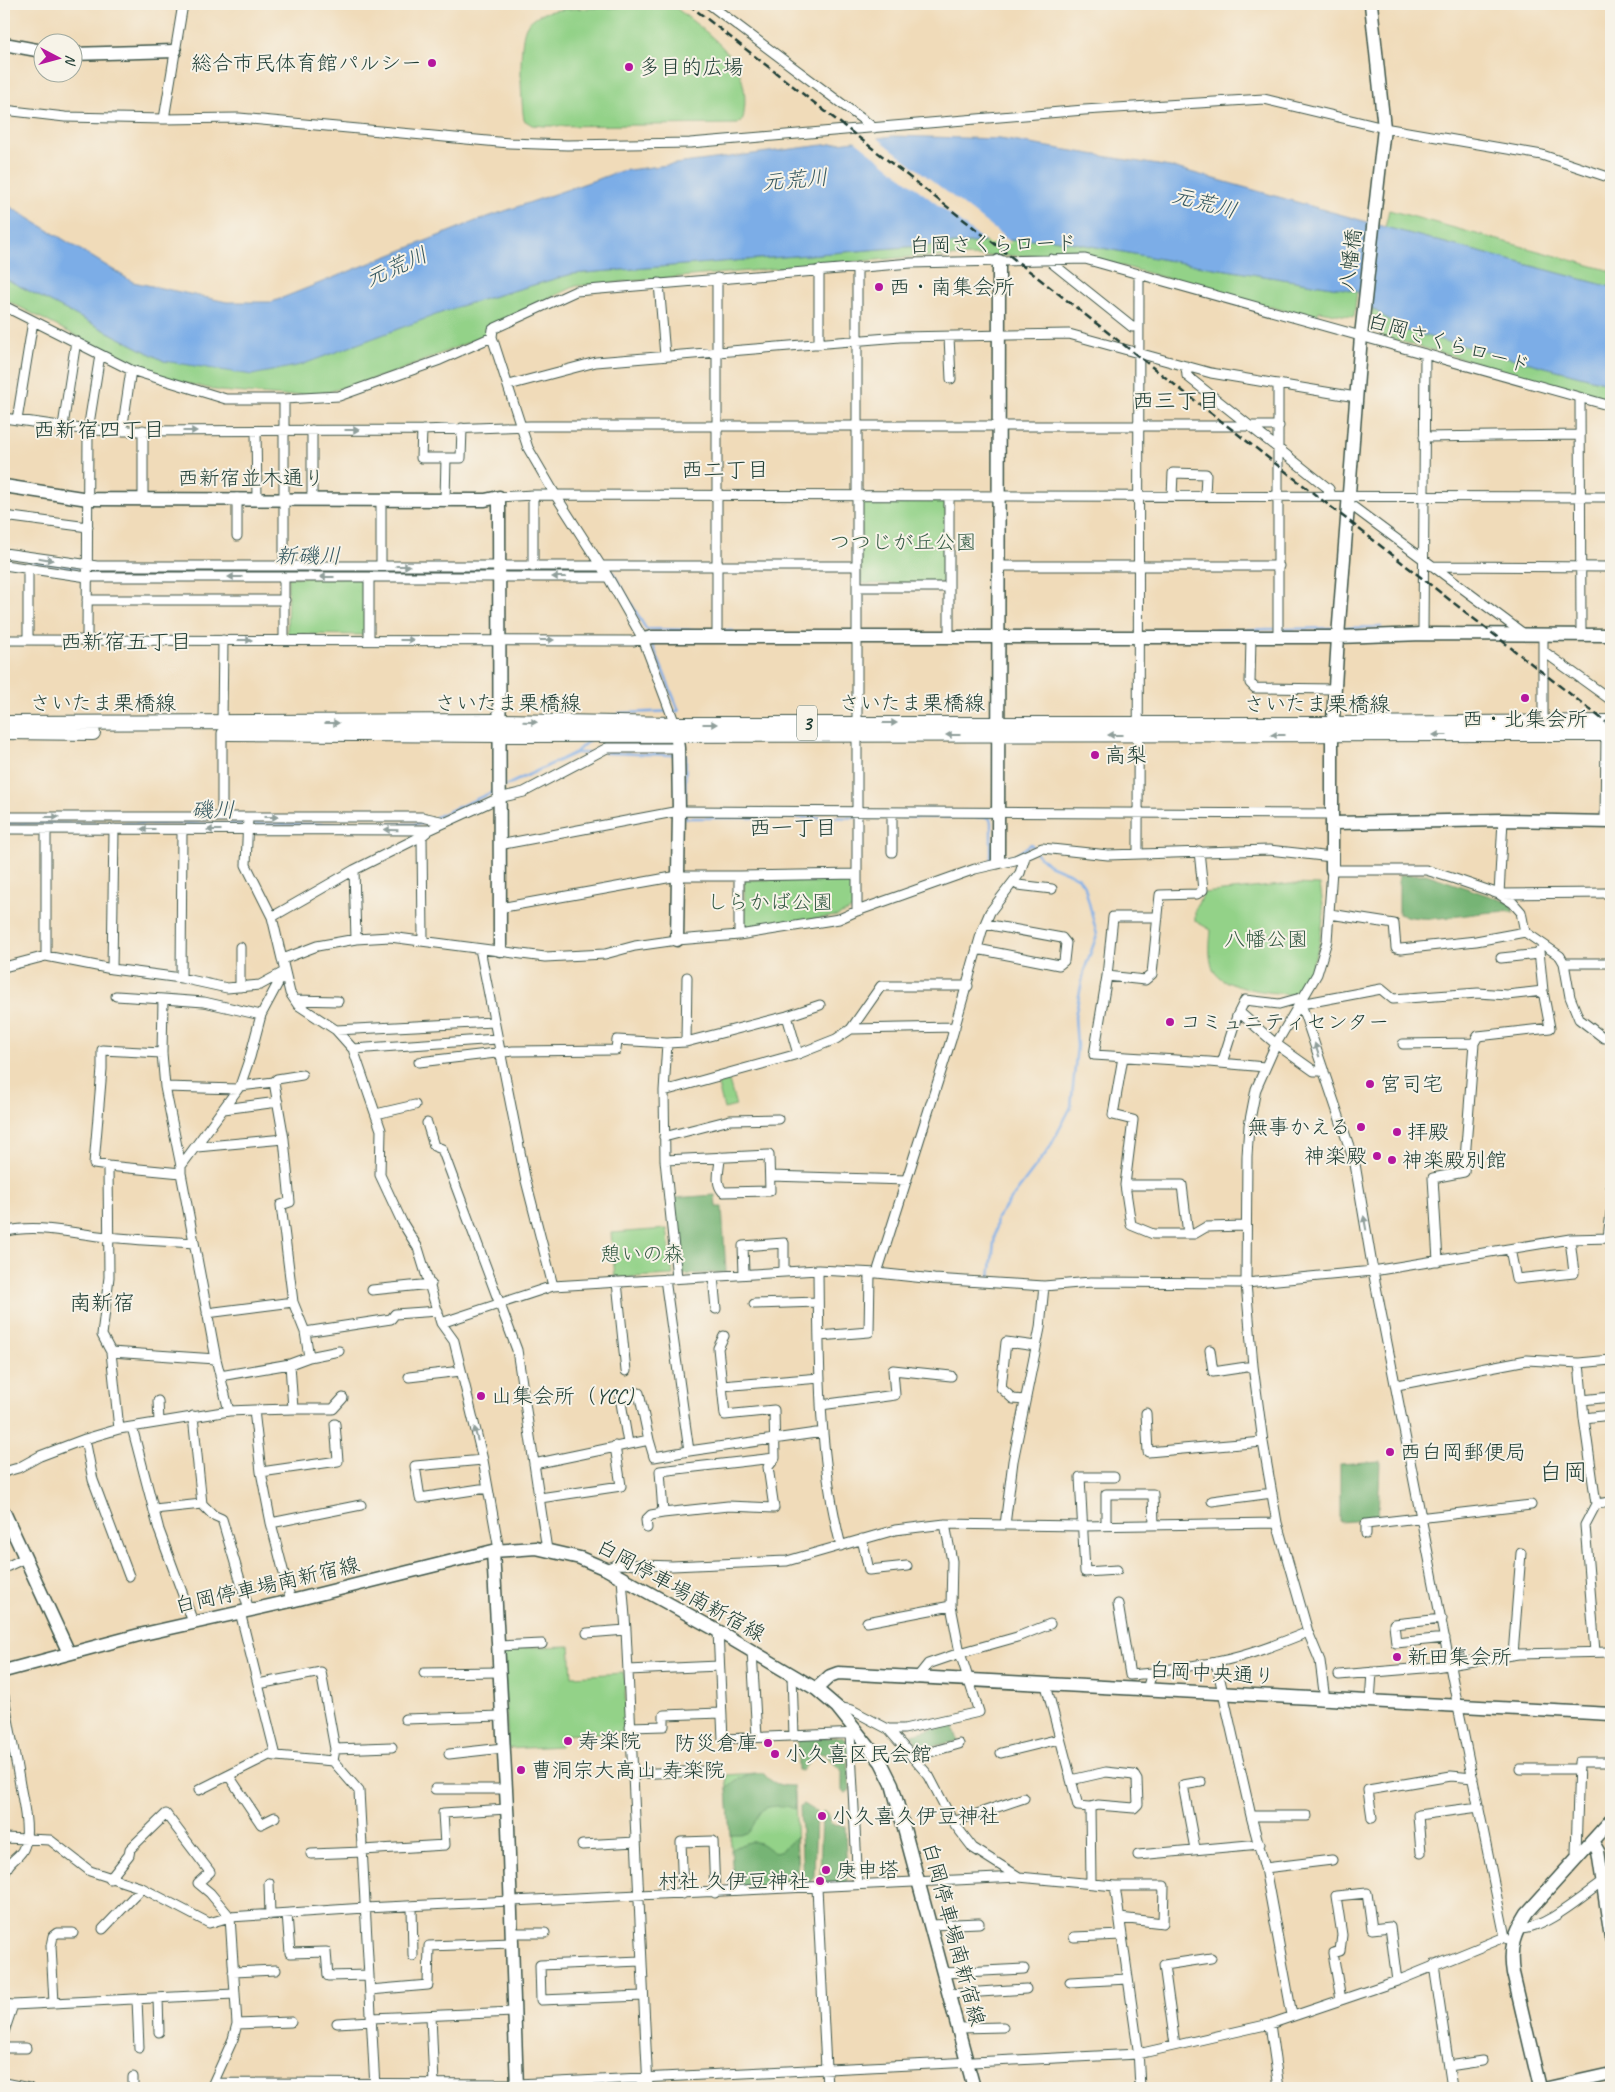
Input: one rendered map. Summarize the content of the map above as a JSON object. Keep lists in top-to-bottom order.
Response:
{
  "streets": {
    "main road": ["さいたま栗橋線", "3"],
    "street": [
      "白岡さくらロード",
      "八幡橋",
      "西新宿並木通り",
      "白岡停車場南新宿線",
      "白岡中央通り"
    ]
  },
  "crossings": [
    ["白岡さくらロード", "八幡橋"],
    ["八幡橋", "さいたま栗橋線"],
    ["白岡停車場南新宿線", "白岡中央通り"]
  ],
  "districts": [
    "西三丁目",
    "西新宿四丁目",
    "西二丁目",
    "西新宿五丁目",
    "西一丁目",
    "南新宿",
    "白岡"
  ],
  "water": ["元荒川", "新磯川", "磯川"],
  "parks": [
    "つつじが丘公園",
    "しらかば公園",
    "八幡公園",
    "憩いの森"
  ],
  "places": [
    "総合市民体育館パルシー",
    "多目的広場",
    "西・南集会所",
    "西・北集会所",
    "高梨",
    "コミュニティセンター",
    "宮司宅",
    "無事かえる",
    "拝殿",
    "神楽殿",
    "神楽殿別館",
    "山集会所（YCC)",
    "西白岡郵便局",
    "新田集会所",
    "寿楽院",
    "防災倉庫",
    "小久喜区民会館",
    "曹洞宗大高山 寿楽院",
    "小久喜久伊豆神社",
    "庚申塔",
    "村社 久伊豆神社"
  ],
  "north": "right"
}
